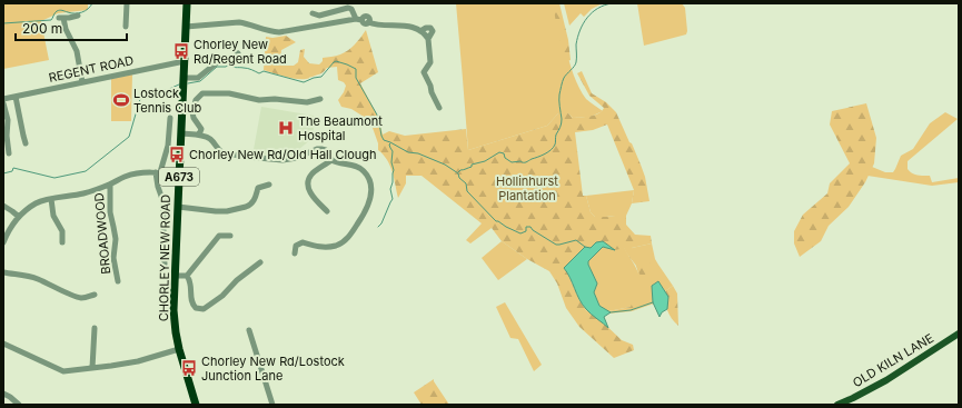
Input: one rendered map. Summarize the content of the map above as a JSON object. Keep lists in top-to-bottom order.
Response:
{
  "streets": {
    "highway": ["A673", "CHORLEY NEW ROAD"],
    "main road": ["OLD KILN LANE"],
    "street": ["REGENT ROAD", "BROADWOOD"]
  },
  "crossings": [
    ["REGENT ROAD", "CHORLEY NEW ROAD"]
  ],
  "parks": ["Hollinhurst Plantation"],
  "places": {
    "bus stop": ["Chorley New Rd/Regent Road", "Chorley New Rd/Old Hall Clough", "Chorley New Rd/Lostock Junction Lane"],
    "sports": ["Lostock Tennis Club"],
    "hospital": ["The Beaumont Hospital"]
  },
  "scale_bar": "200 m"
}
